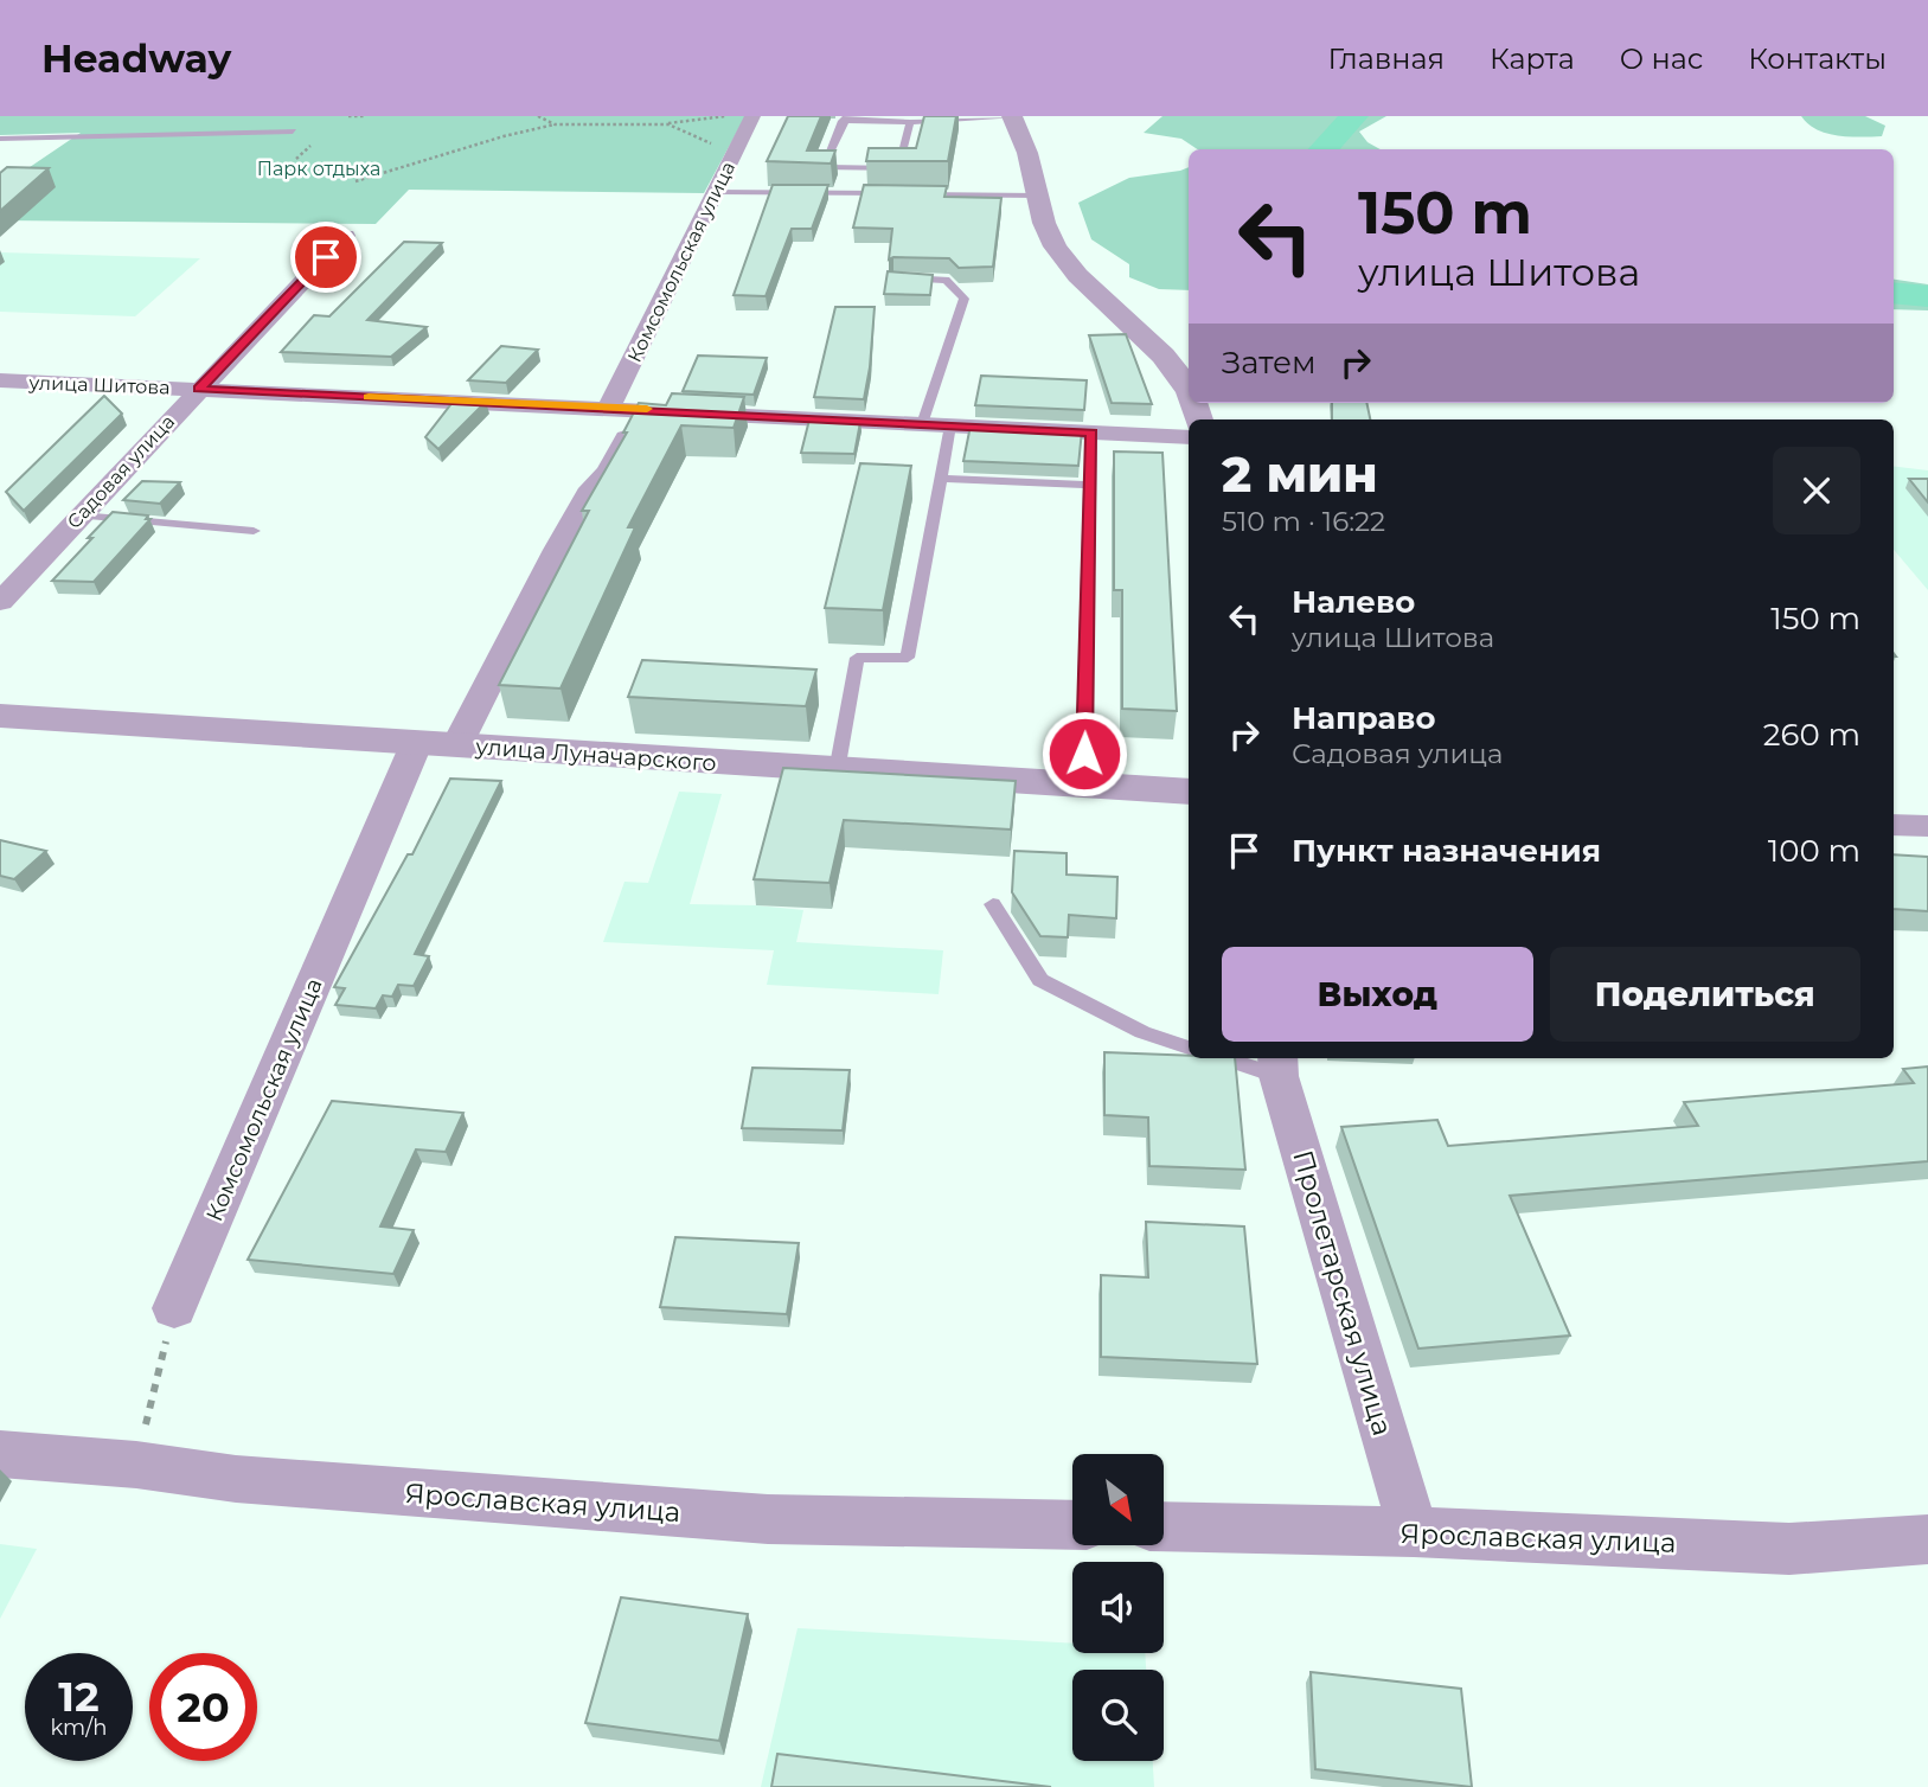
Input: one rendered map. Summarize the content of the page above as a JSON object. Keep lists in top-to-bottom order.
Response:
{
  "streets": {
    "street": [
      "Комсомольская улица",
      "улица Шитова",
      "Садовая улица",
      "улица Луначарского",
      "Пролетарская улица",
      "Ярославская улица"
    ]
  },
  "crossings": [
    ["Комсомольская улица", "улица Шитова"],
    ["Комсомольская улица", "улица Луначарского"],
    ["улица Шитова", "Садовая улица"],
    ["Пролетарская улица", "Ярославская улица"]
  ],
  "parks": ["Парк отдыха"],
  "north": "bottom right",
  "page": {
    "header": "Headway",
    "nav": [
      "Главная",
      "Карта",
      "О нас",
      "Контакты"
    ],
    "turn": ["150 m", "улица Шитова"],
    "then": "Затем",
    "heading": ["2 мин", "510 m · 16:22"],
    "list": [
      {
        "name": "Налево",
        "note": "улица Шитова",
        "value": "150 m"
      },
      {
        "name": "Направо",
        "note": "Садовая улица",
        "value": "260 m"
      },
      {
        "name": "Пункт назначения",
        "value": "100 m"
      }
    ],
    "buttons": ["Выход", "Поделиться"],
    "speed": "12 km/h",
    "limit": "20"
  }
}
